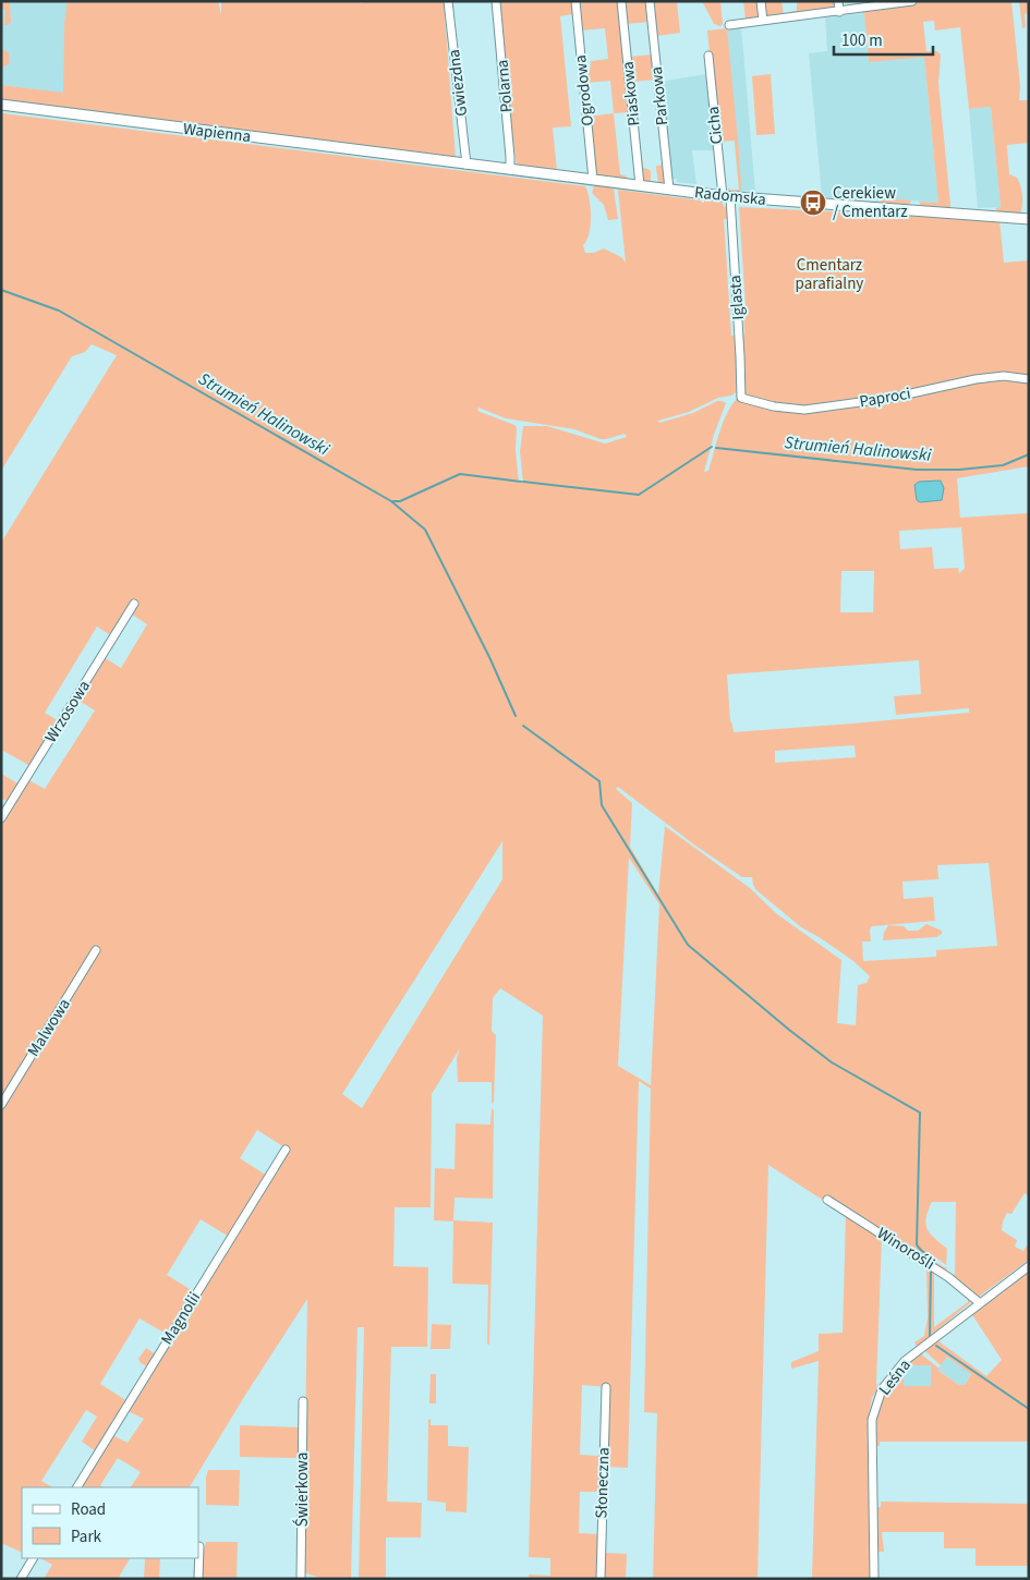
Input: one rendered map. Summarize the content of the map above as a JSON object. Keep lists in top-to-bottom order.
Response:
{
  "streets": {
    "street": [
      "Gwiezdna",
      "Polarna",
      "Ogrodowa",
      "Piaskowa",
      "Parkowa",
      "Cicha",
      "Wapienna",
      "Radomska",
      "Iglasta",
      "Paproci",
      "Wrzosowa",
      "Malwowa",
      "Winorośli",
      "Magnolii",
      "Leśna",
      "Słoneczna",
      "Świerkowa"
    ]
  },
  "crossings": [
    ["Gwiezdna", "Radomska"],
    ["Polarna", "Radomska"],
    ["Ogrodowa", "Radomska"],
    ["Piaskowa", "Radomska"],
    ["Parkowa", "Radomska"],
    ["Cicha", "Radomska"],
    ["Cicha", "Iglasta"],
    ["Wapienna", "Radomska"],
    ["Radomska", "Iglasta"],
    ["Iglasta", "Paproci"],
    ["Winorośli", "Leśna"]
  ],
  "water": ["Strumień Halinowski"],
  "parks": ["Cmentarz parafialny"],
  "places": {
    "bus stop": ["Cerekiew / Cmentarz"]
  },
  "legend": ["Road", "Park"],
  "scale_bar": "100 m"
}
